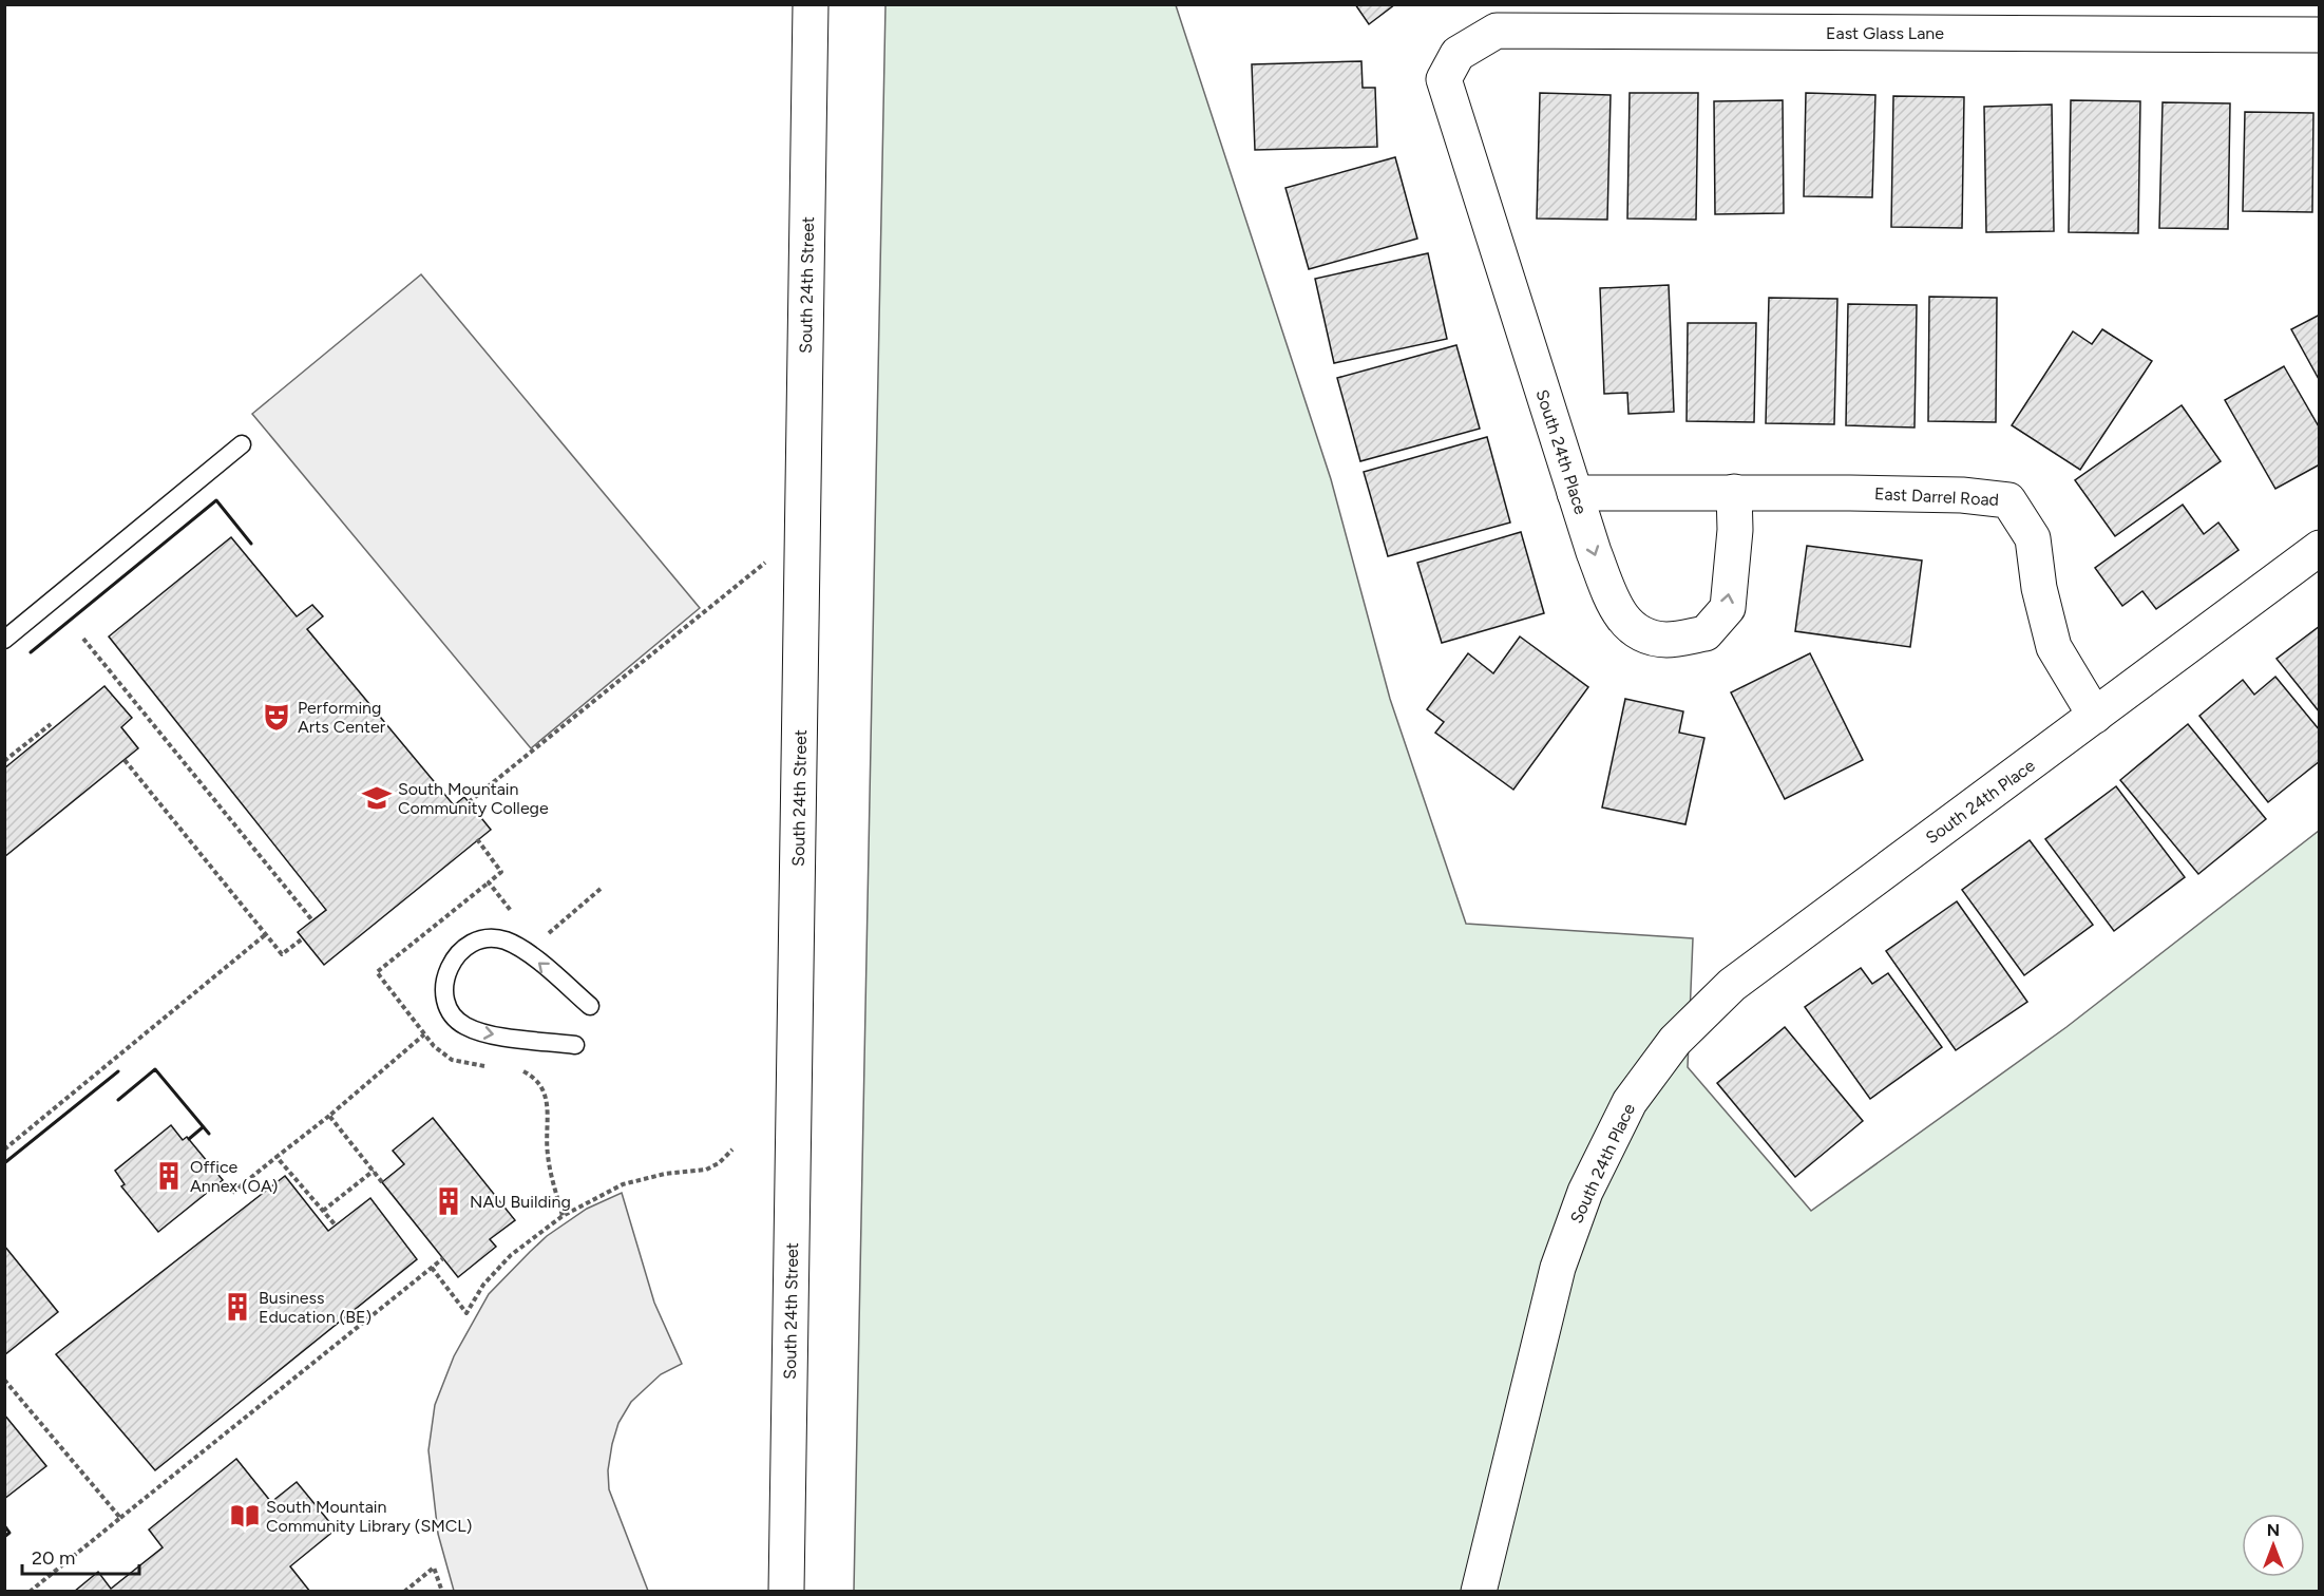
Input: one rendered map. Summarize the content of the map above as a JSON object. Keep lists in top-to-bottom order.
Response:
{
  "streets": {
    "street": [
      "East Glass Lane",
      "South 24th Street",
      "South 24th Place",
      "East Darrel Road"
    ]
  },
  "crossings": [
    ["East Glass Lane", "South 24th Place"],
    ["South 24th Place", "East Darrel Road"]
  ],
  "places": {
    "theatre": ["Performing Arts Center"],
    "school or university": ["South Mountain Community College"],
    "building": ["Office Annex (OA)", "NAU Building", "Business Education (BE)"],
    "library": ["South Mountain Community Library (SMCL)"]
  },
  "scale_bar": "20 m",
  "north": "top"
}
